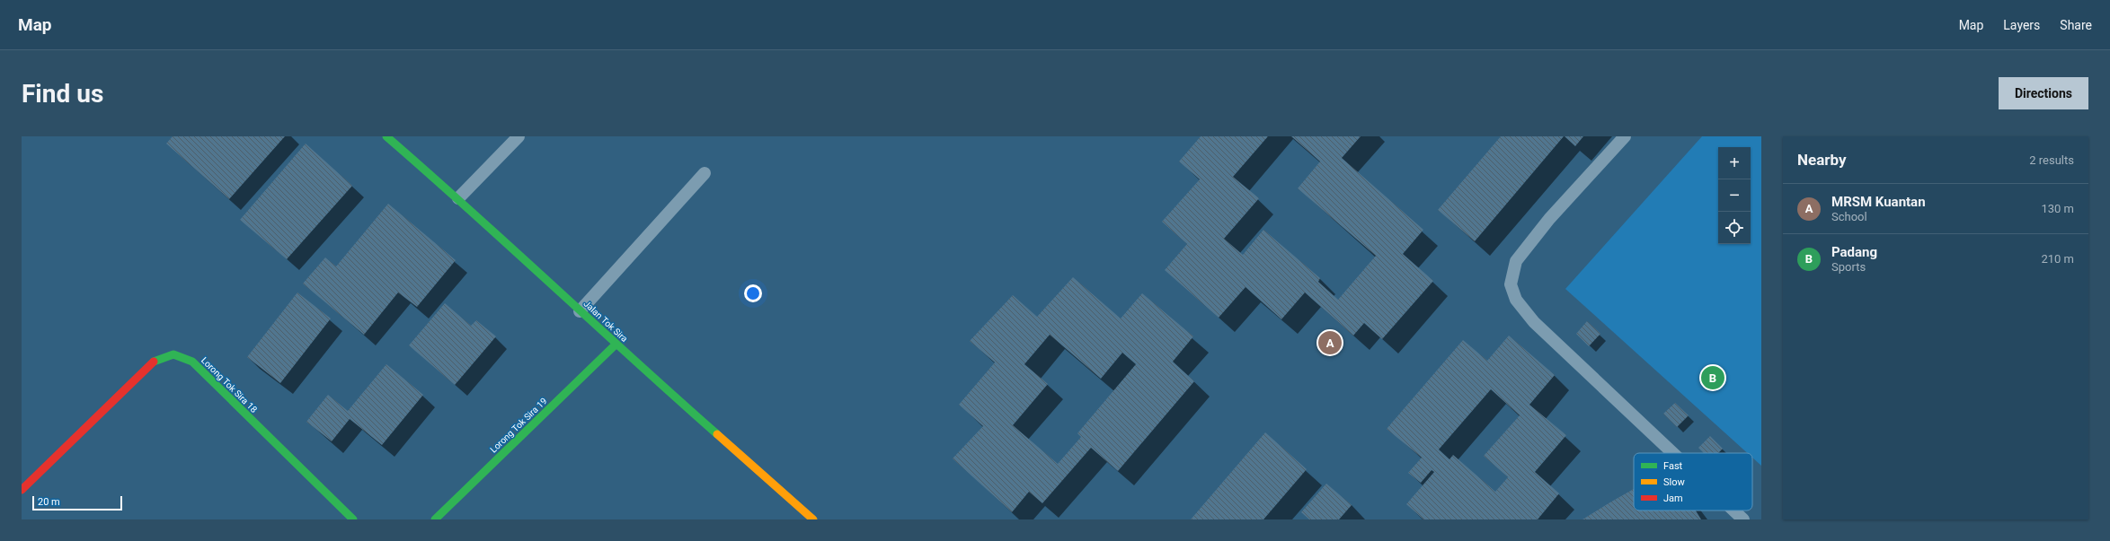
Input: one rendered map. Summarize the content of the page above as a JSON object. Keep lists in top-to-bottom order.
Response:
{
  "streets": {
    "street": ["Jalan Tok Sira", "Lorong Tok Sira 18", "Lorong Tok Sira 19"]
  },
  "crossings": [
    ["Jalan Tok Sira", "Lorong Tok Sira 19"]
  ],
  "legend": ["Fast", "Slow", "Jam"],
  "scale_bar": "20 m",
  "page": {
    "header": "Map",
    "nav": ["Map", "Layers", "Share"],
    "buttons": "Directions",
    "title": "Find us",
    "heading": ["Nearby", "2 results"],
    "map_buttons": ["+", "−"],
    "list": [
      {
        "mark": "A",
        "name": "MRSM Kuantan",
        "note": "School",
        "value": "130 m"
      },
      {
        "mark": "B",
        "name": "Padang",
        "note": "Sports",
        "value": "210 m"
      }
    ],
    "pins": ["A", "B"],
    "scale": "20 m"
  }
}
